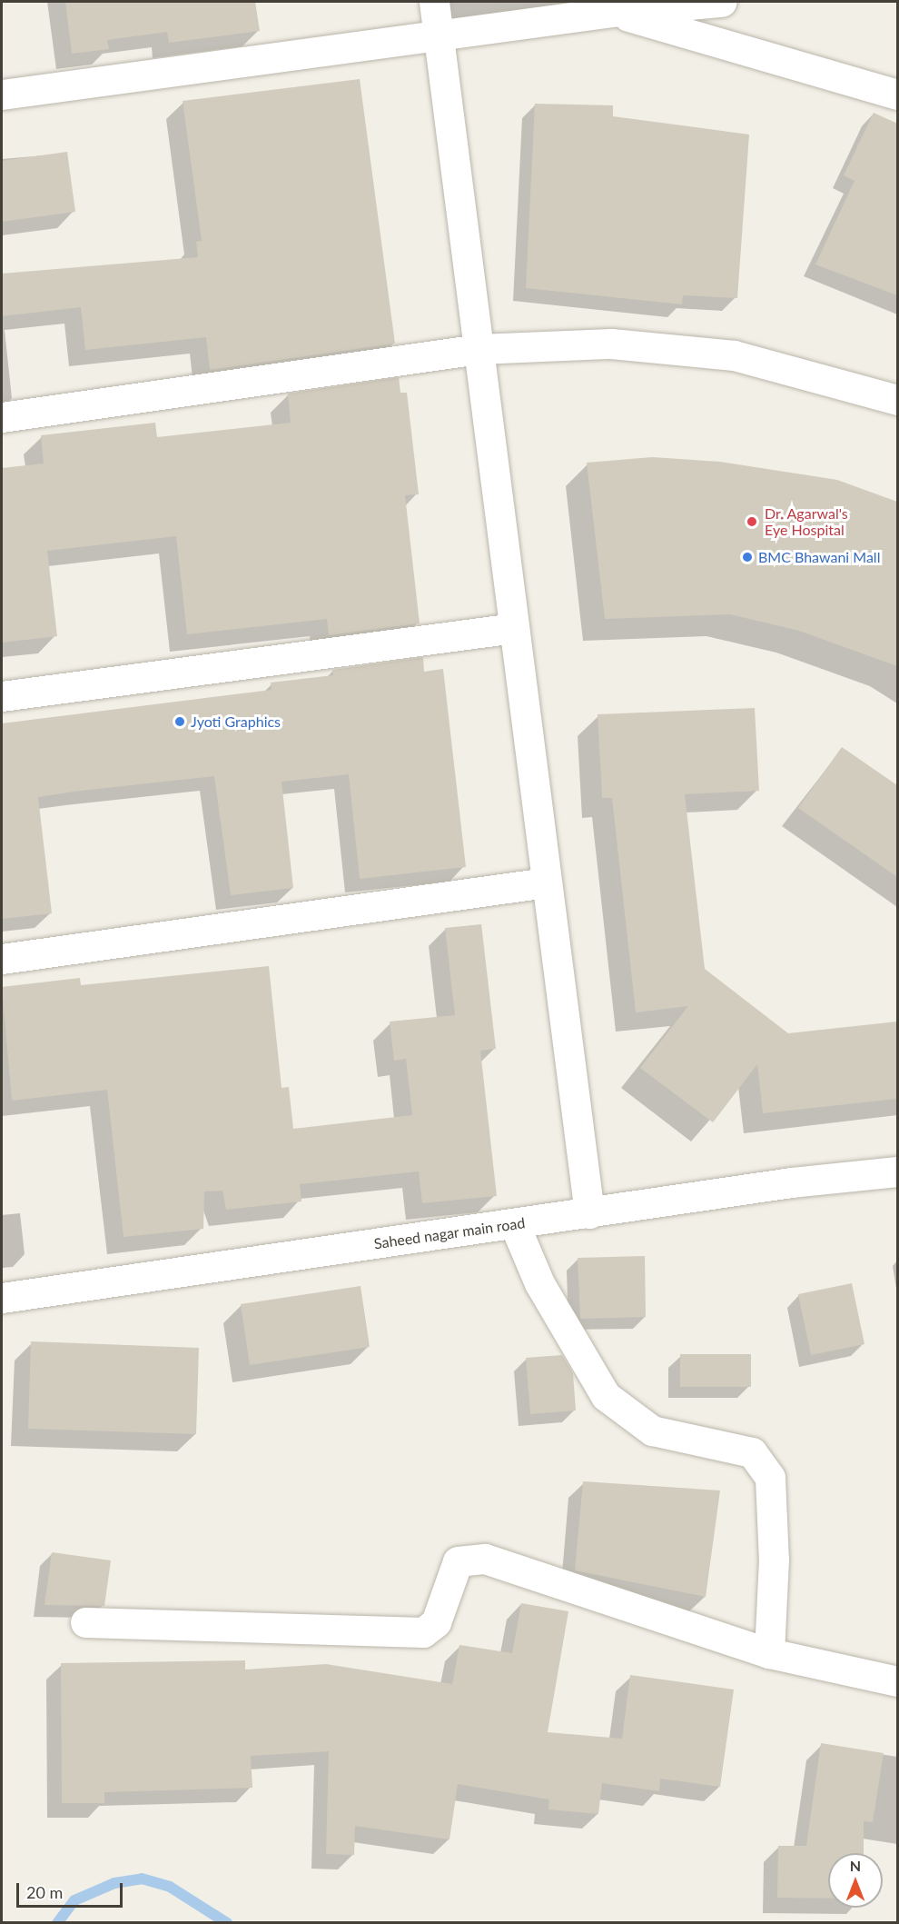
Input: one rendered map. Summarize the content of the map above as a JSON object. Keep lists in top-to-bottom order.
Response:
{
  "streets": {
    "street": ["Saheed nagar main road"]
  },
  "places": ["Dr. Agarwal's Eye Hospital", "BMC Bhawani Mall", "Jyoti Graphics"],
  "scale_bar": "20 m",
  "north": "top"
}
